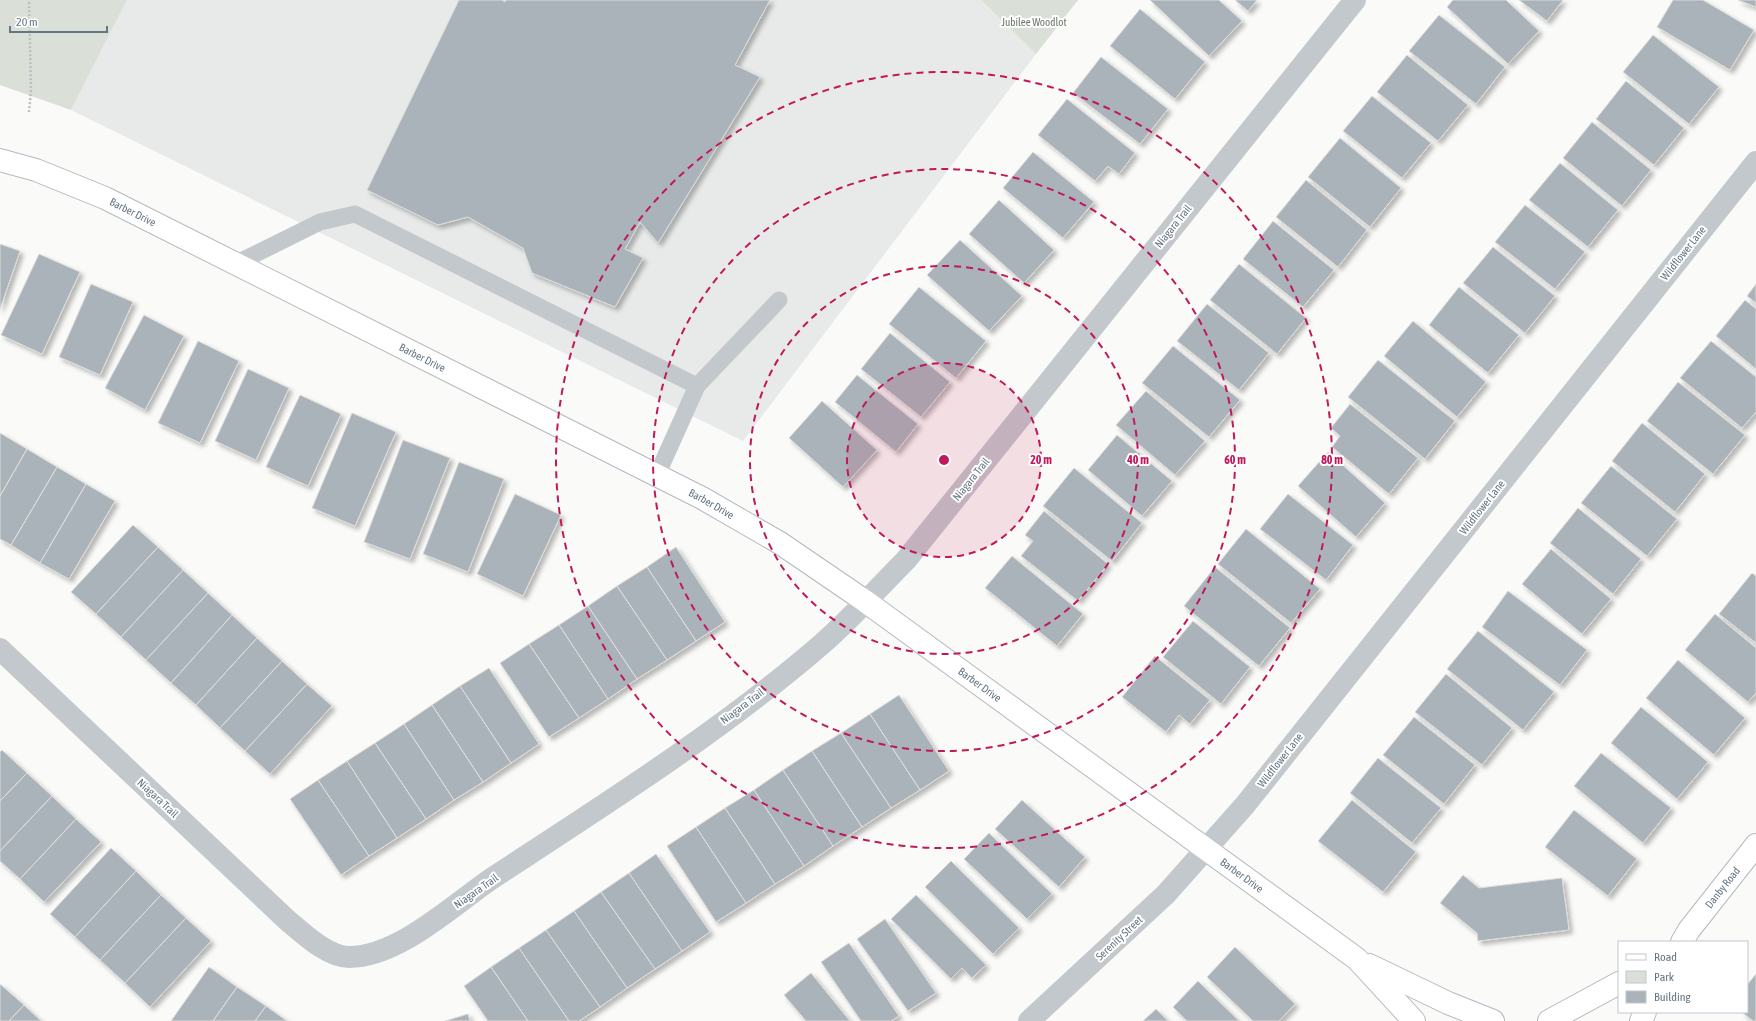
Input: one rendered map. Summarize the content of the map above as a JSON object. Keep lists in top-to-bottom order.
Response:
{
  "streets": {
    "street": [
      "Barber Drive",
      "Niagara Trail",
      "Wildflower Lane",
      "Danby Road",
      "Serenity Street"
    ]
  },
  "crossings": [
    ["Barber Drive", "Niagara Trail"],
    ["Barber Drive", "Wildflower Lane"],
    ["Barber Drive", "Serenity Street"],
    ["Wildflower Lane", "Serenity Street"]
  ],
  "parks": ["Jubilee Woodlot"],
  "legend": ["Road", "Park", "Building"],
  "scale_bar": "20 m",
  "rings": [
    "20 m",
    "40 m",
    "60 m",
    "80 m"
  ]
}
